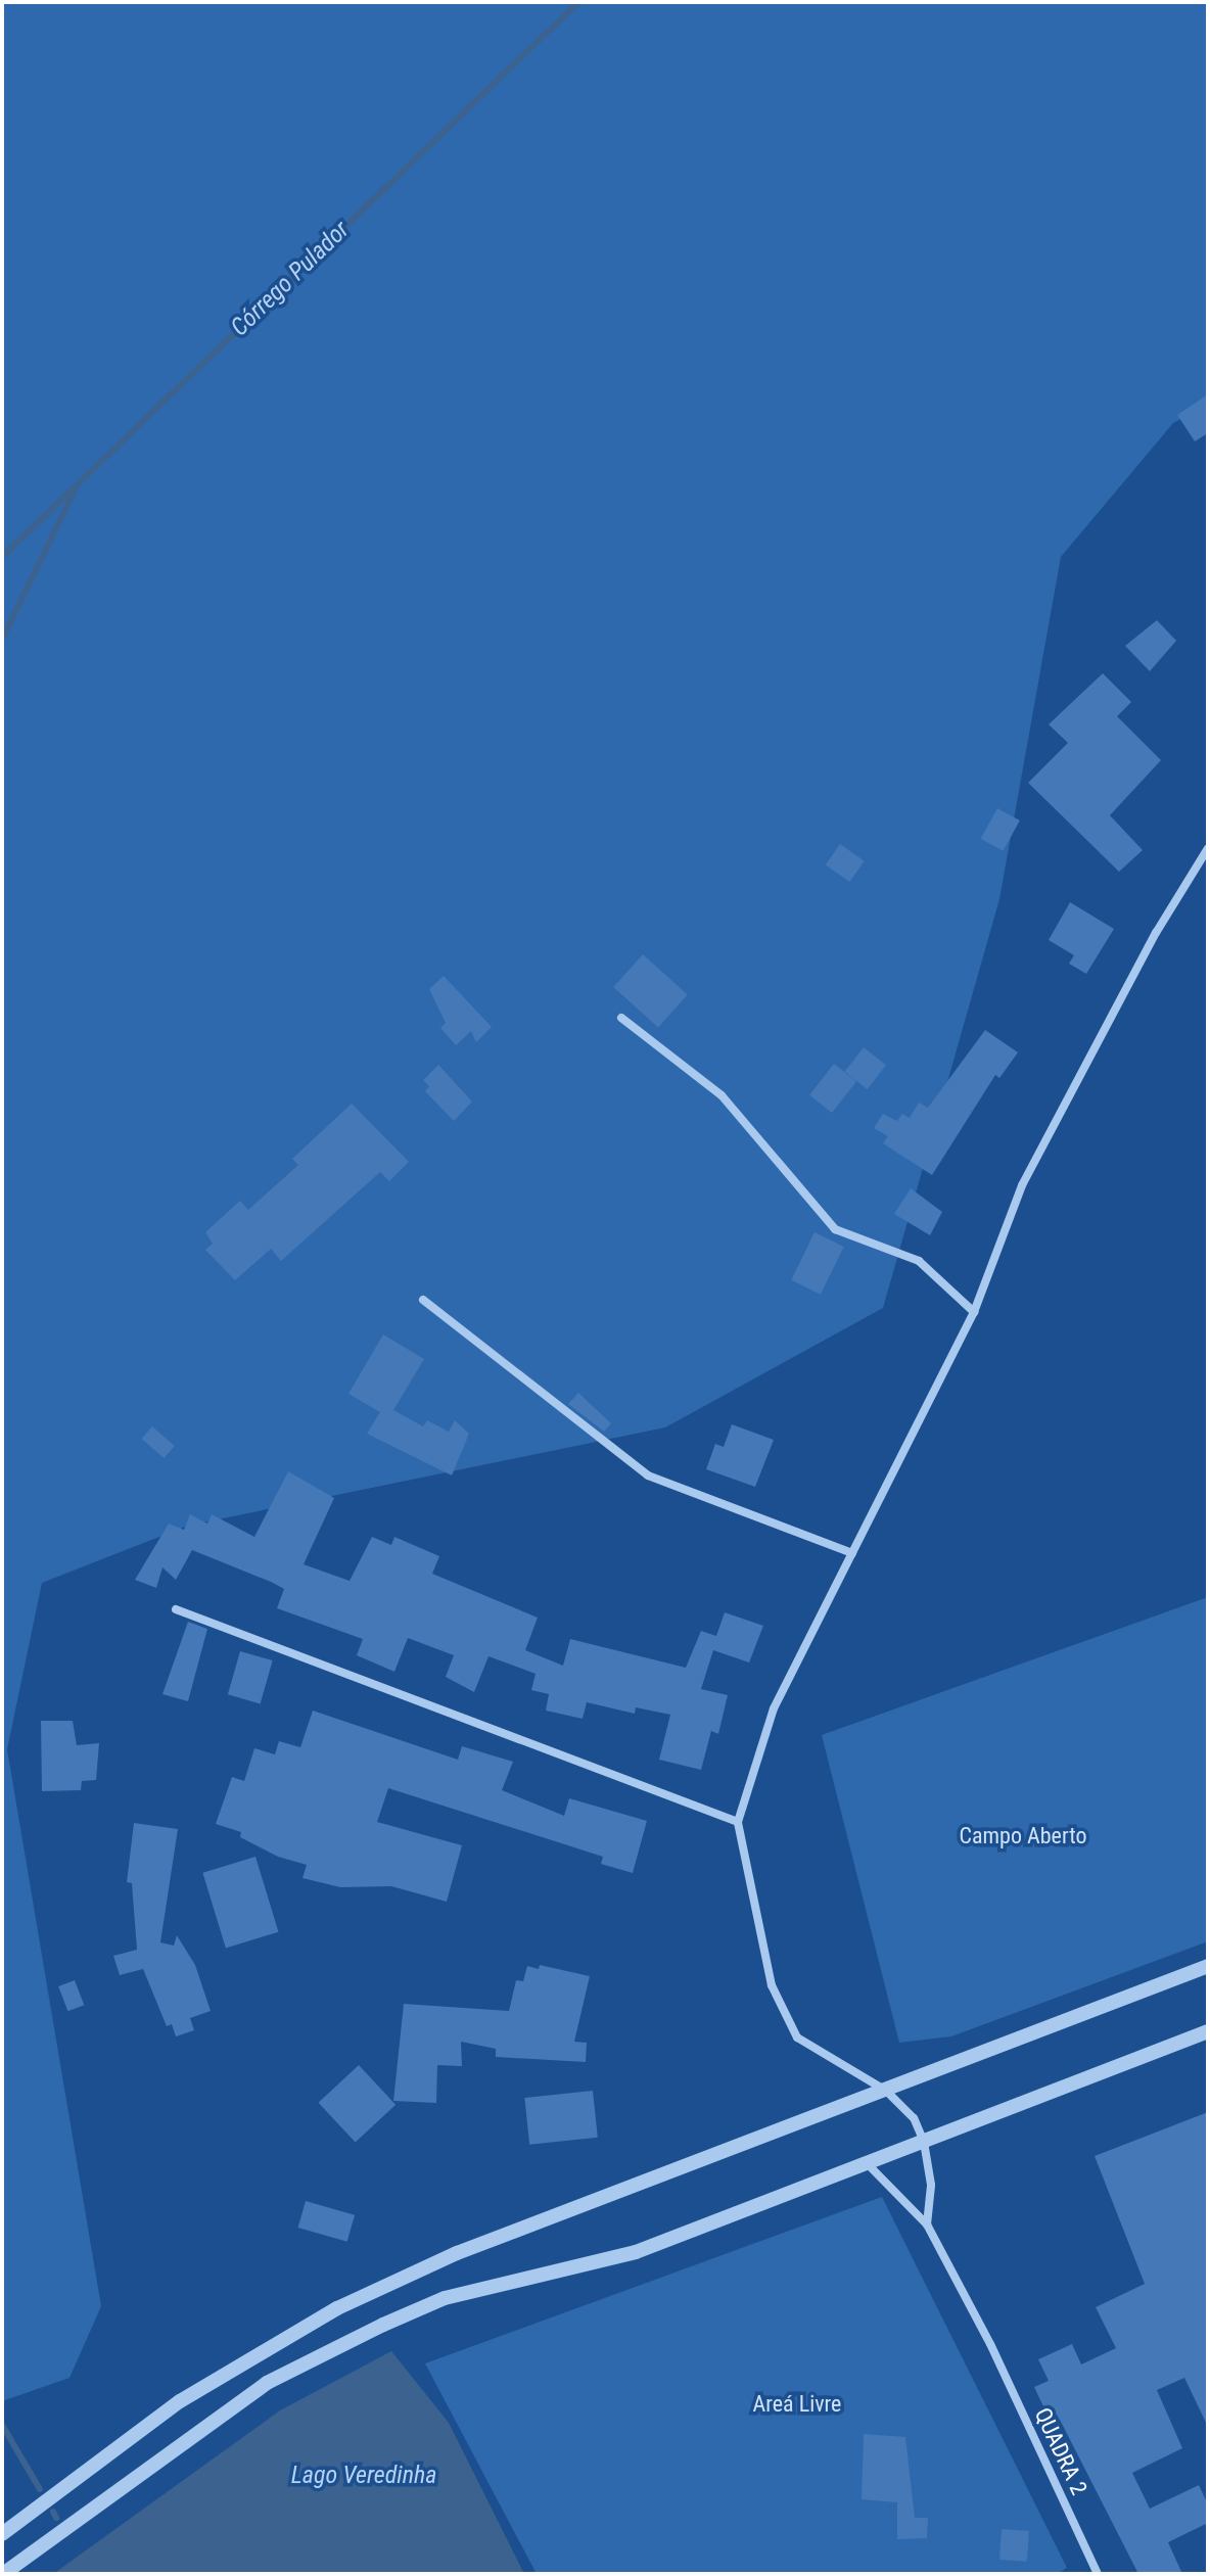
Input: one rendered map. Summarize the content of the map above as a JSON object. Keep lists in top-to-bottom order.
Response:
{
  "streets": {
    "street": ["QUADRA 2"]
  },
  "water": ["Córrego Pulador", "Lago Veredinha"],
  "parks": ["Campo Aberto", "Areá Livre"]
}
